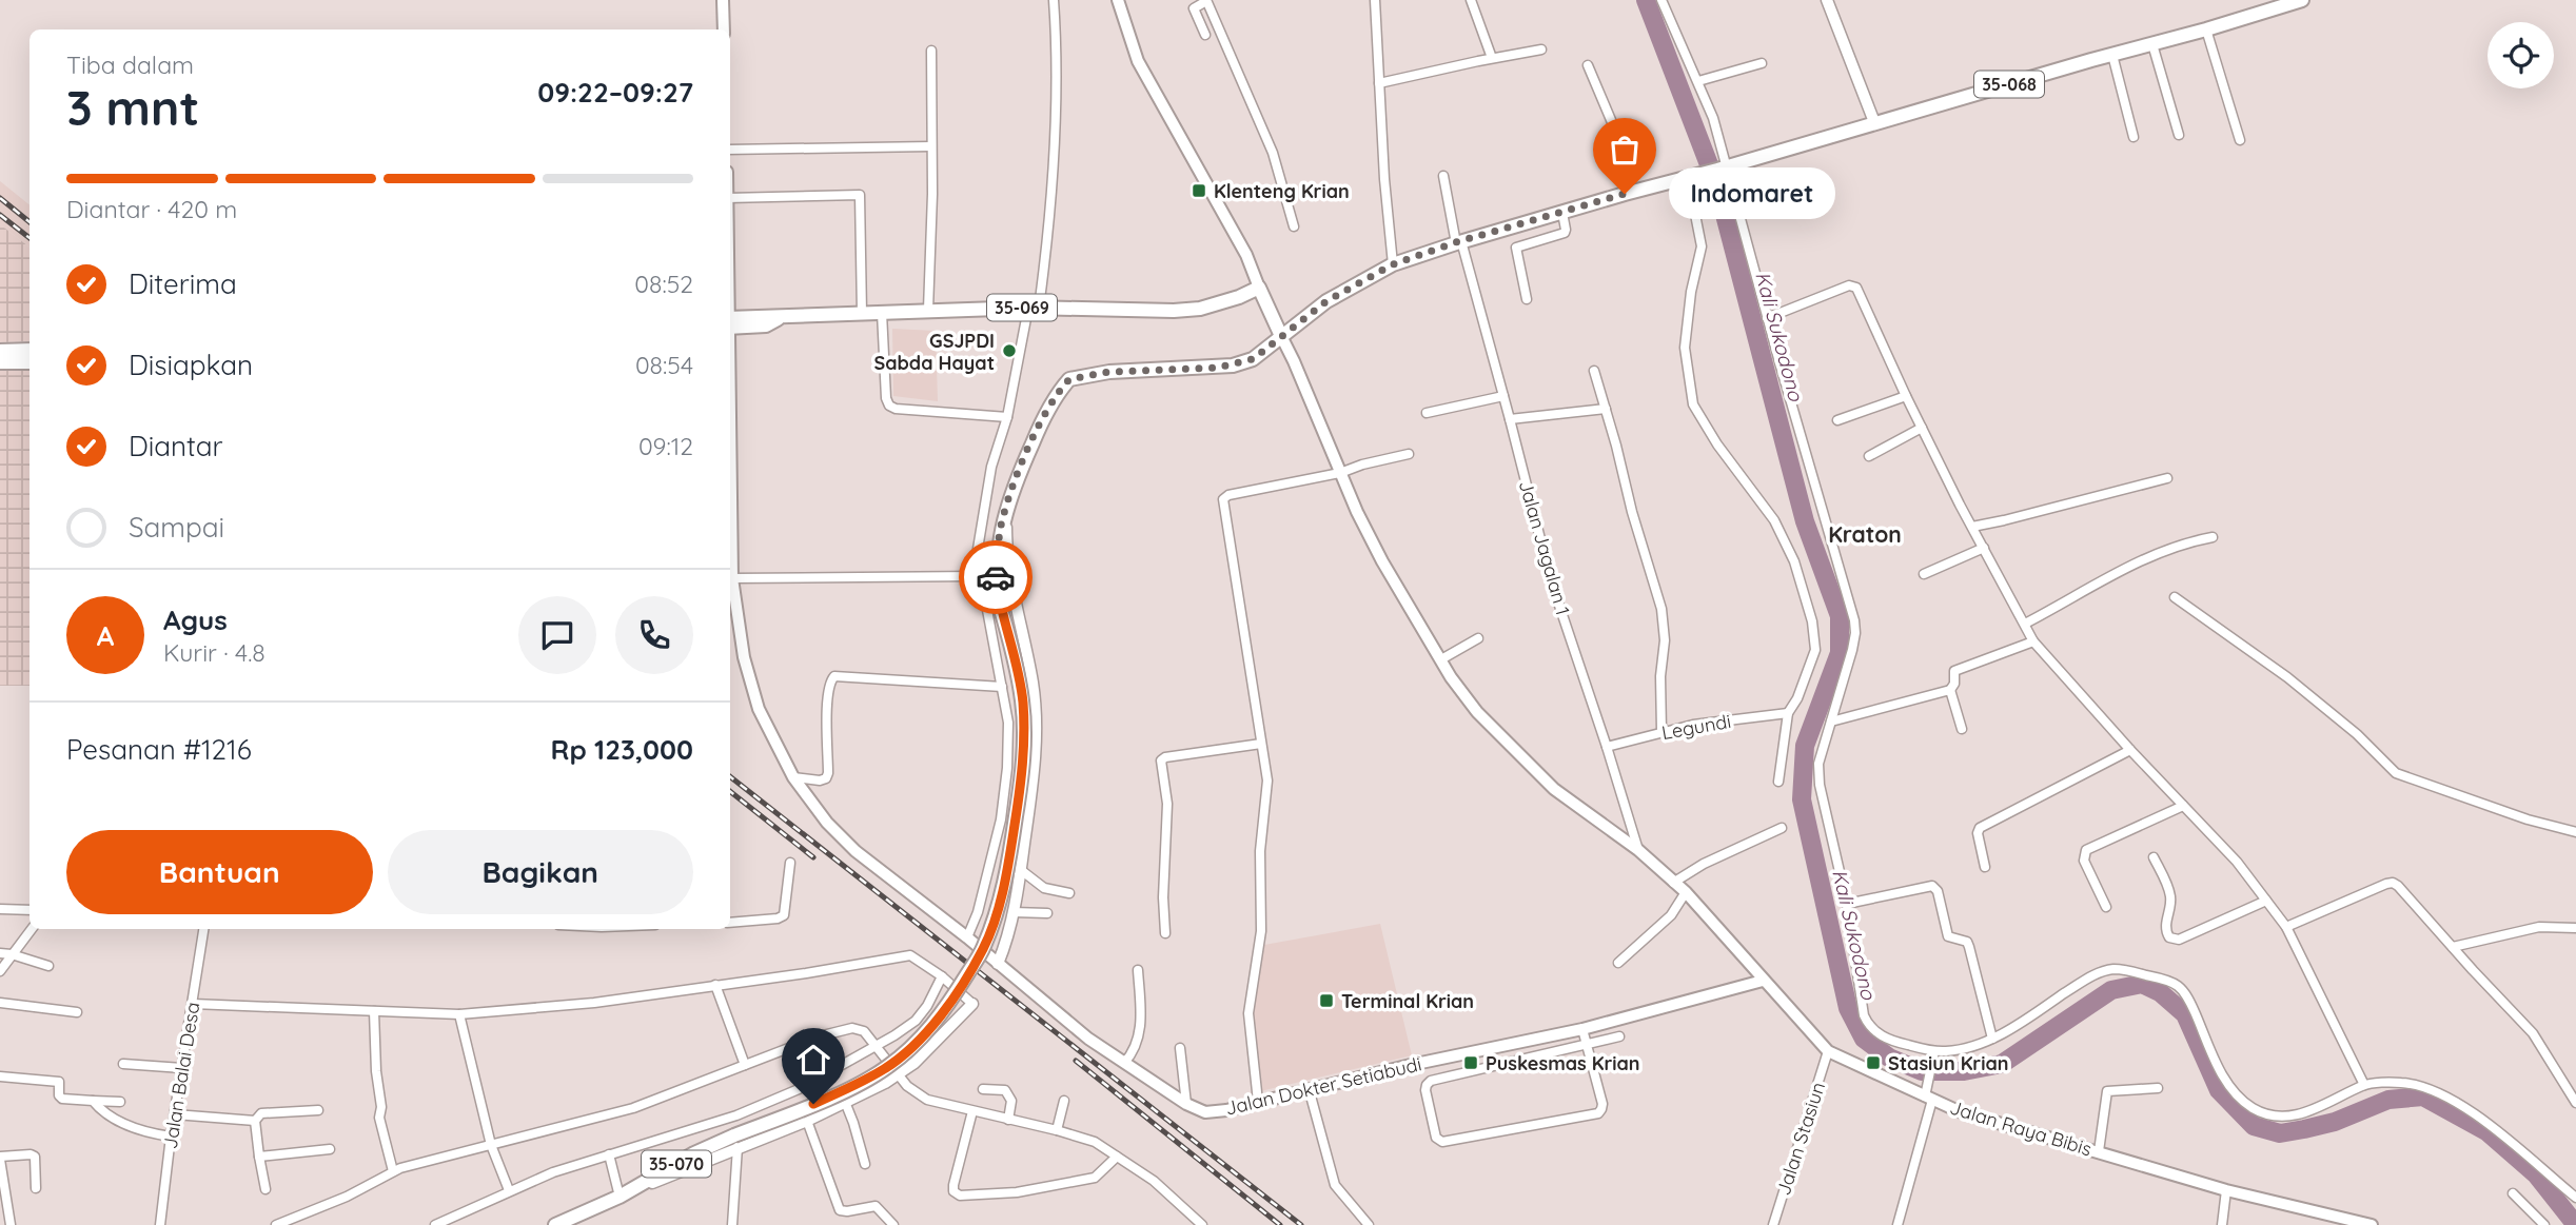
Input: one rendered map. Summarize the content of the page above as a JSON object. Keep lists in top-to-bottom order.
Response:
{
  "streets": {
    "main road": [
      "35-068",
      "35-069",
      "Jalan Dokter Setiabudi",
      "Jalan Raya Bibis",
      "35-070"
    ],
    "street": [
      "Jalan Jagalan 1",
      "Legundi",
      "Jalan Balai Desa",
      "Jalan Stasiun"
    ]
  },
  "crossings": [
    ["35-068", "Jalan Jagalan 1"],
    ["35-068", "Jalan Raya Bibis"],
    ["35-068", "35-070"],
    ["Jalan Jagalan 1", "Legundi"],
    ["Jalan Jagalan 1", "Jalan Raya Bibis"],
    ["Jalan Dokter Setiabudi", "Jalan Raya Bibis"],
    ["Jalan Raya Bibis", "Jalan Stasiun"],
    ["Jalan Raya Bibis", "35-070"]
  ],
  "districts": ["Kraton"],
  "water": ["Kali Sukodono"],
  "places": {
    "transit": [
      "Klenteng Krian",
      "Terminal Krian",
      "Puskesmas Krian",
      "Stasiun Krian"
    ],
    "other": ["Indomaret", "GSJPDI Sabda Hayat"]
  },
  "page": {
    "heading": ["3 mnt", "Tiba dalam", "09:22–09:27"],
    "panel": [
      "Agus",
      "Kurir · 4.8",
      "Pesanan #1216",
      "Rp 123,000"
    ],
    "bar": "Diantar · 420 m",
    "bubble": "Indomaret",
    "list": [
      ["Diterima", "08:52"],
      ["Disiapkan", "08:54"],
      ["Diantar", "09:12"],
      "Sampai"
    ],
    "round": "A",
    "buttons": ["Bantuan", "Bagikan"]
  }
}
